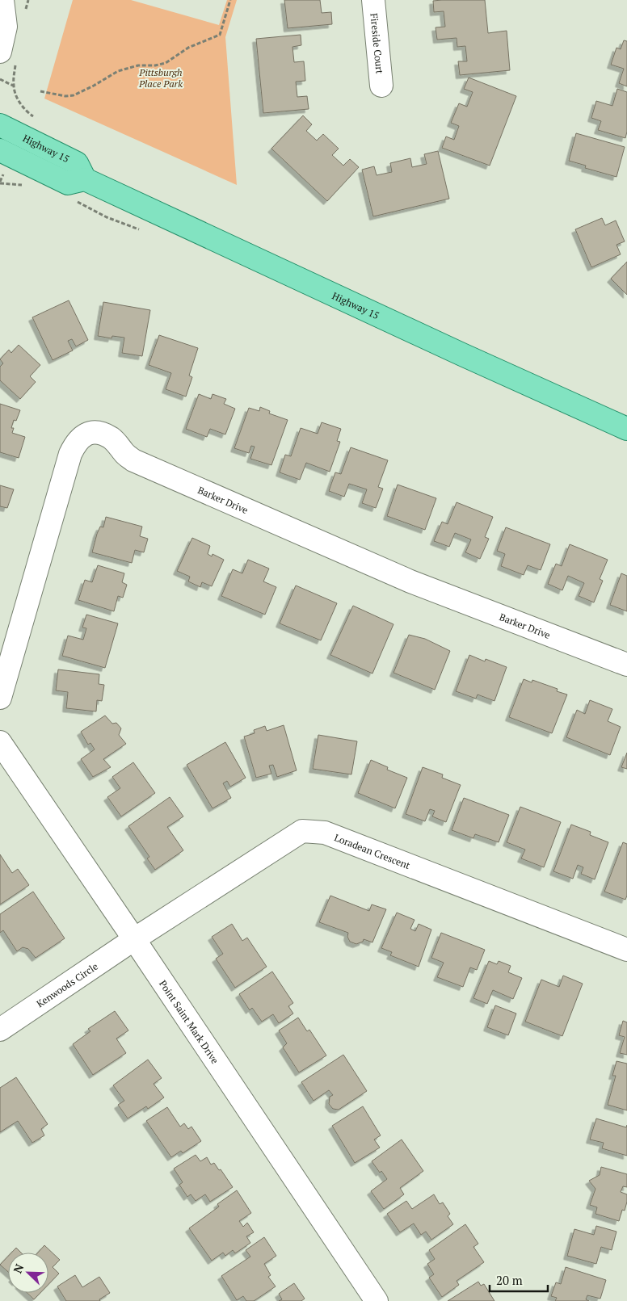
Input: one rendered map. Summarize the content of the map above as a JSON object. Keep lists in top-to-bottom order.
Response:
{
  "streets": {
    "main road": ["Highway 15"],
    "street": [
      "Fireside Court",
      "Barker Drive",
      "Loradean Crescent",
      "Kenwoods Circle",
      "Point Saint Mark Drive"
    ]
  },
  "crossings": [
    ["Loradean Crescent", "Kenwoods Circle"],
    ["Loradean Crescent", "Point Saint Mark Drive"],
    ["Kenwoods Circle", "Point Saint Mark Drive"]
  ],
  "parks": ["Pittsburgh Place Park"],
  "scale_bar": "20 m",
  "north": "top left"
}
